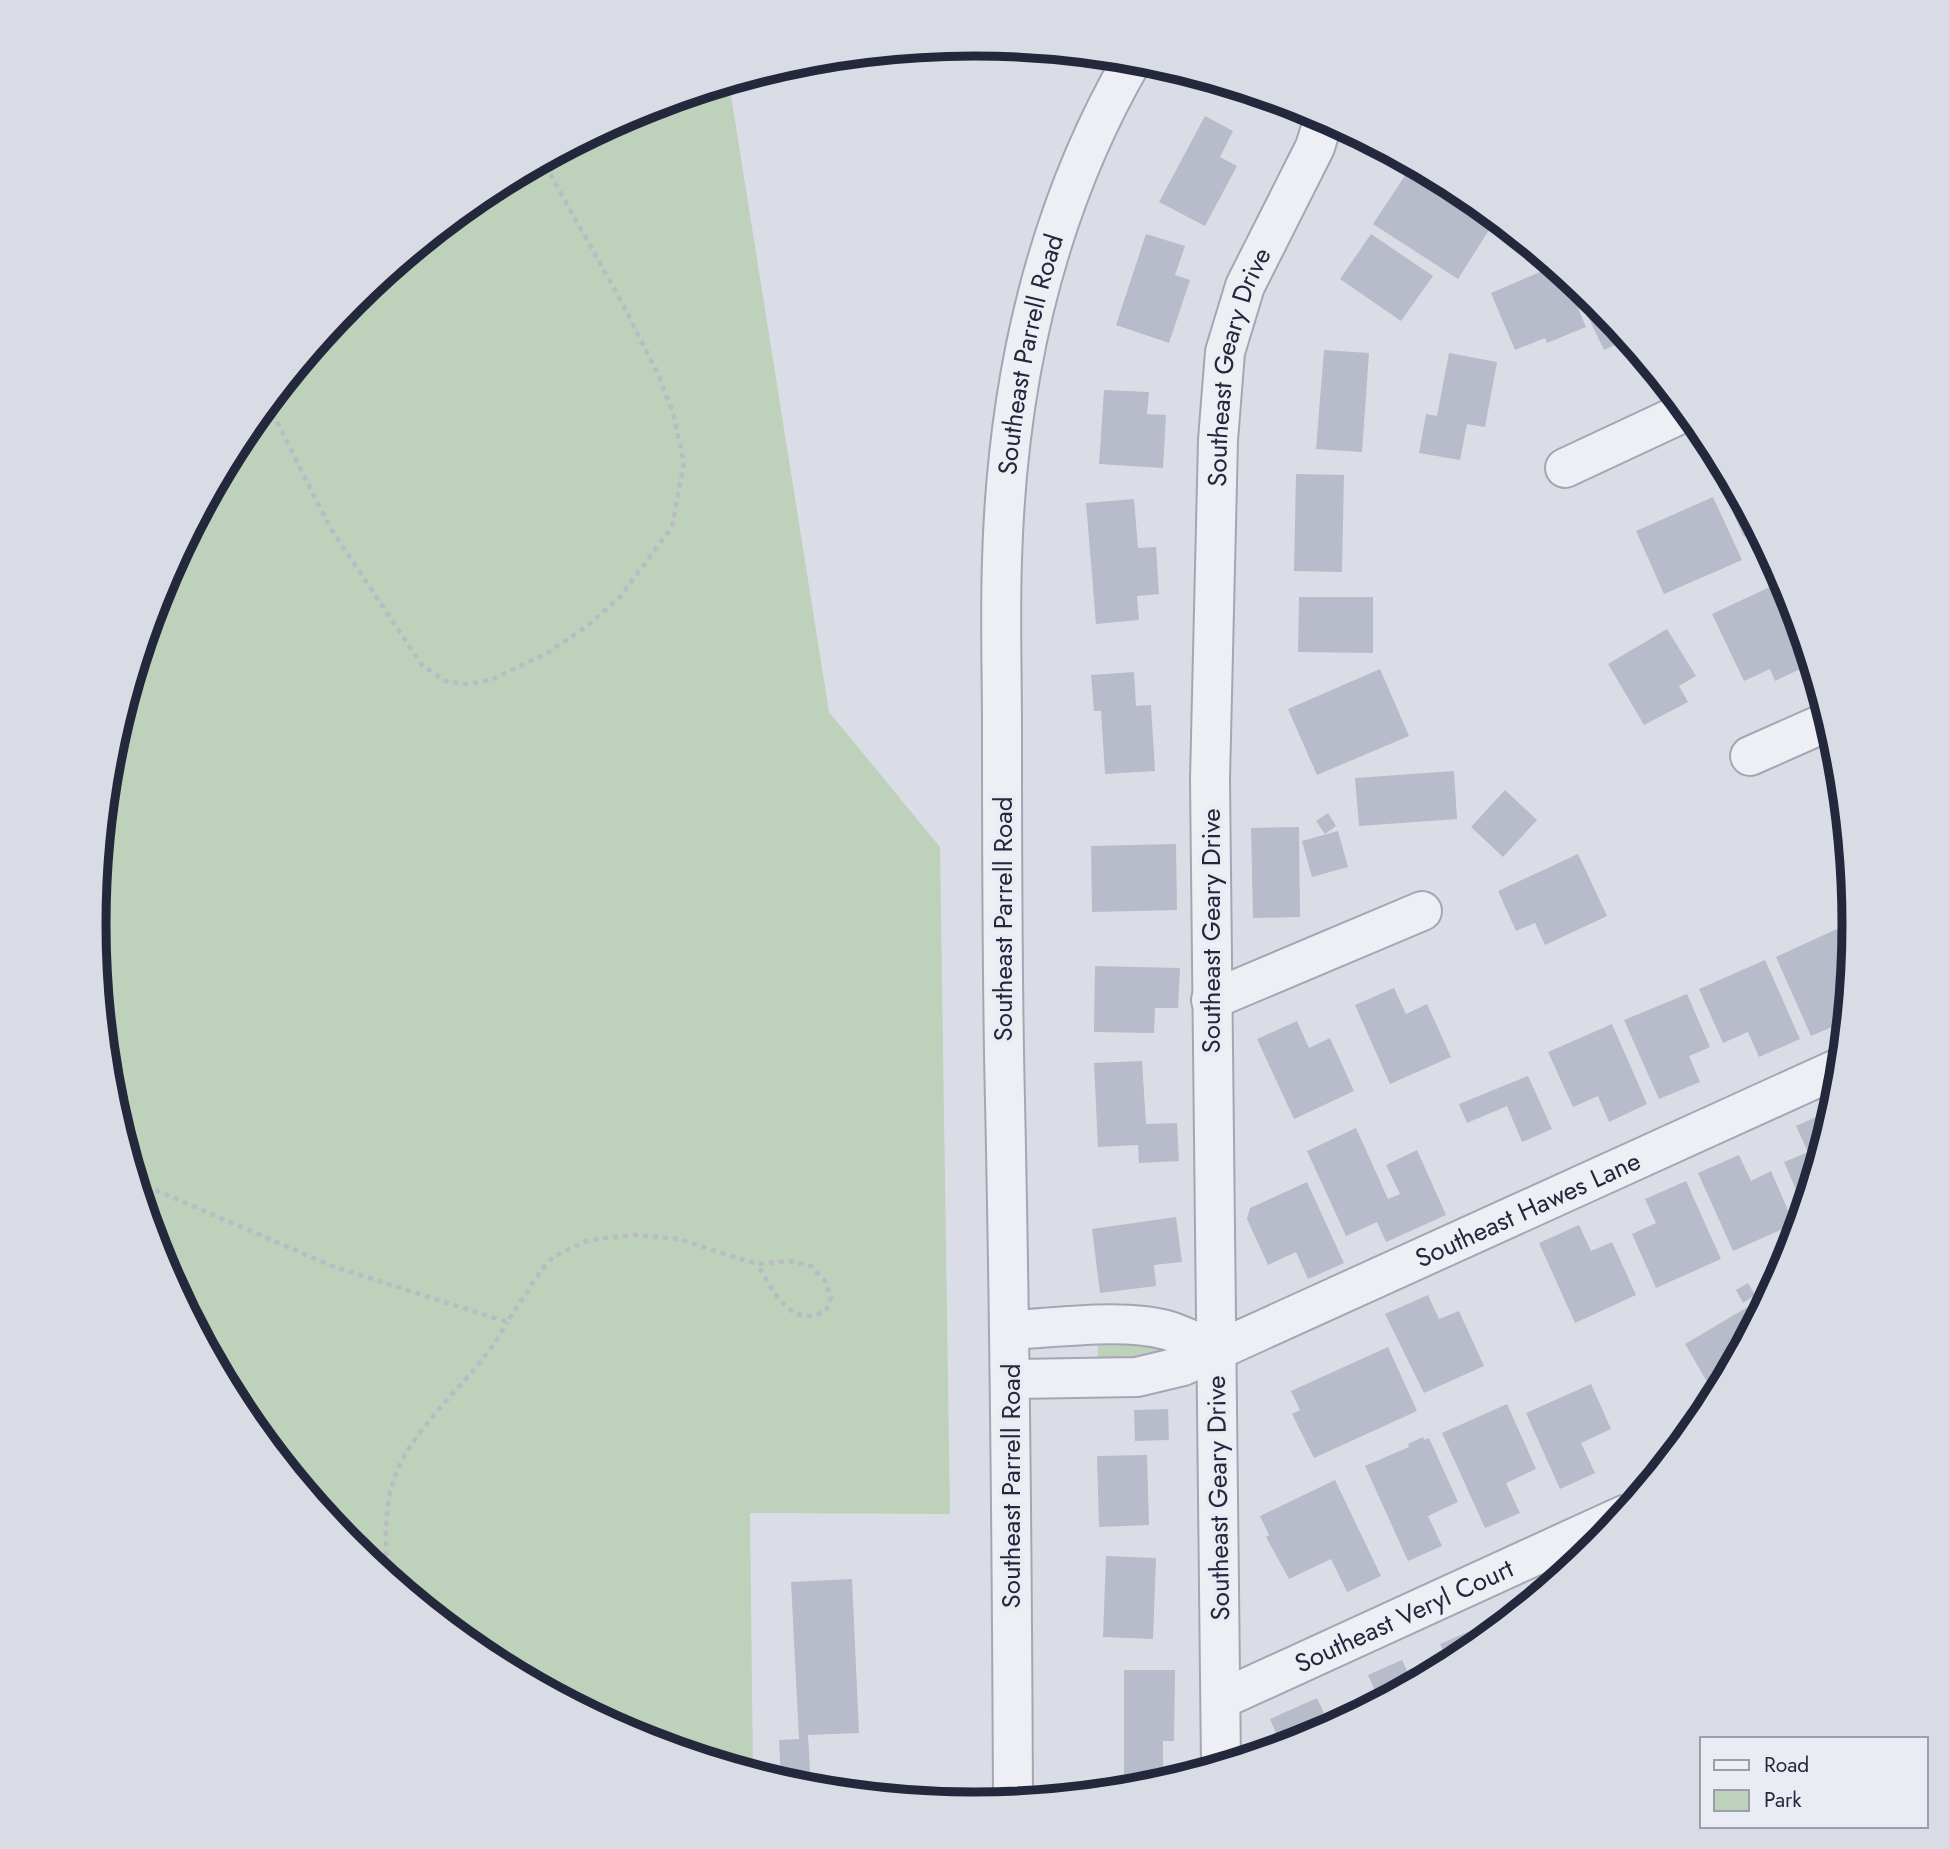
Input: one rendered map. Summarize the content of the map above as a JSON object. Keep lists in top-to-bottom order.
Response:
{
  "streets": {
    "street": [
      "Southeast Parrell Road",
      "Southeast Geary Drive",
      "Southeast Hawes Lane",
      "Southeast Veryl Court"
    ]
  },
  "crossings": [
    ["Southeast Parrell Road", "Southeast Hawes Lane"],
    ["Southeast Geary Drive", "Southeast Hawes Lane"],
    ["Southeast Geary Drive", "Southeast Veryl Court"]
  ],
  "legend": ["Road", "Park"]
}
